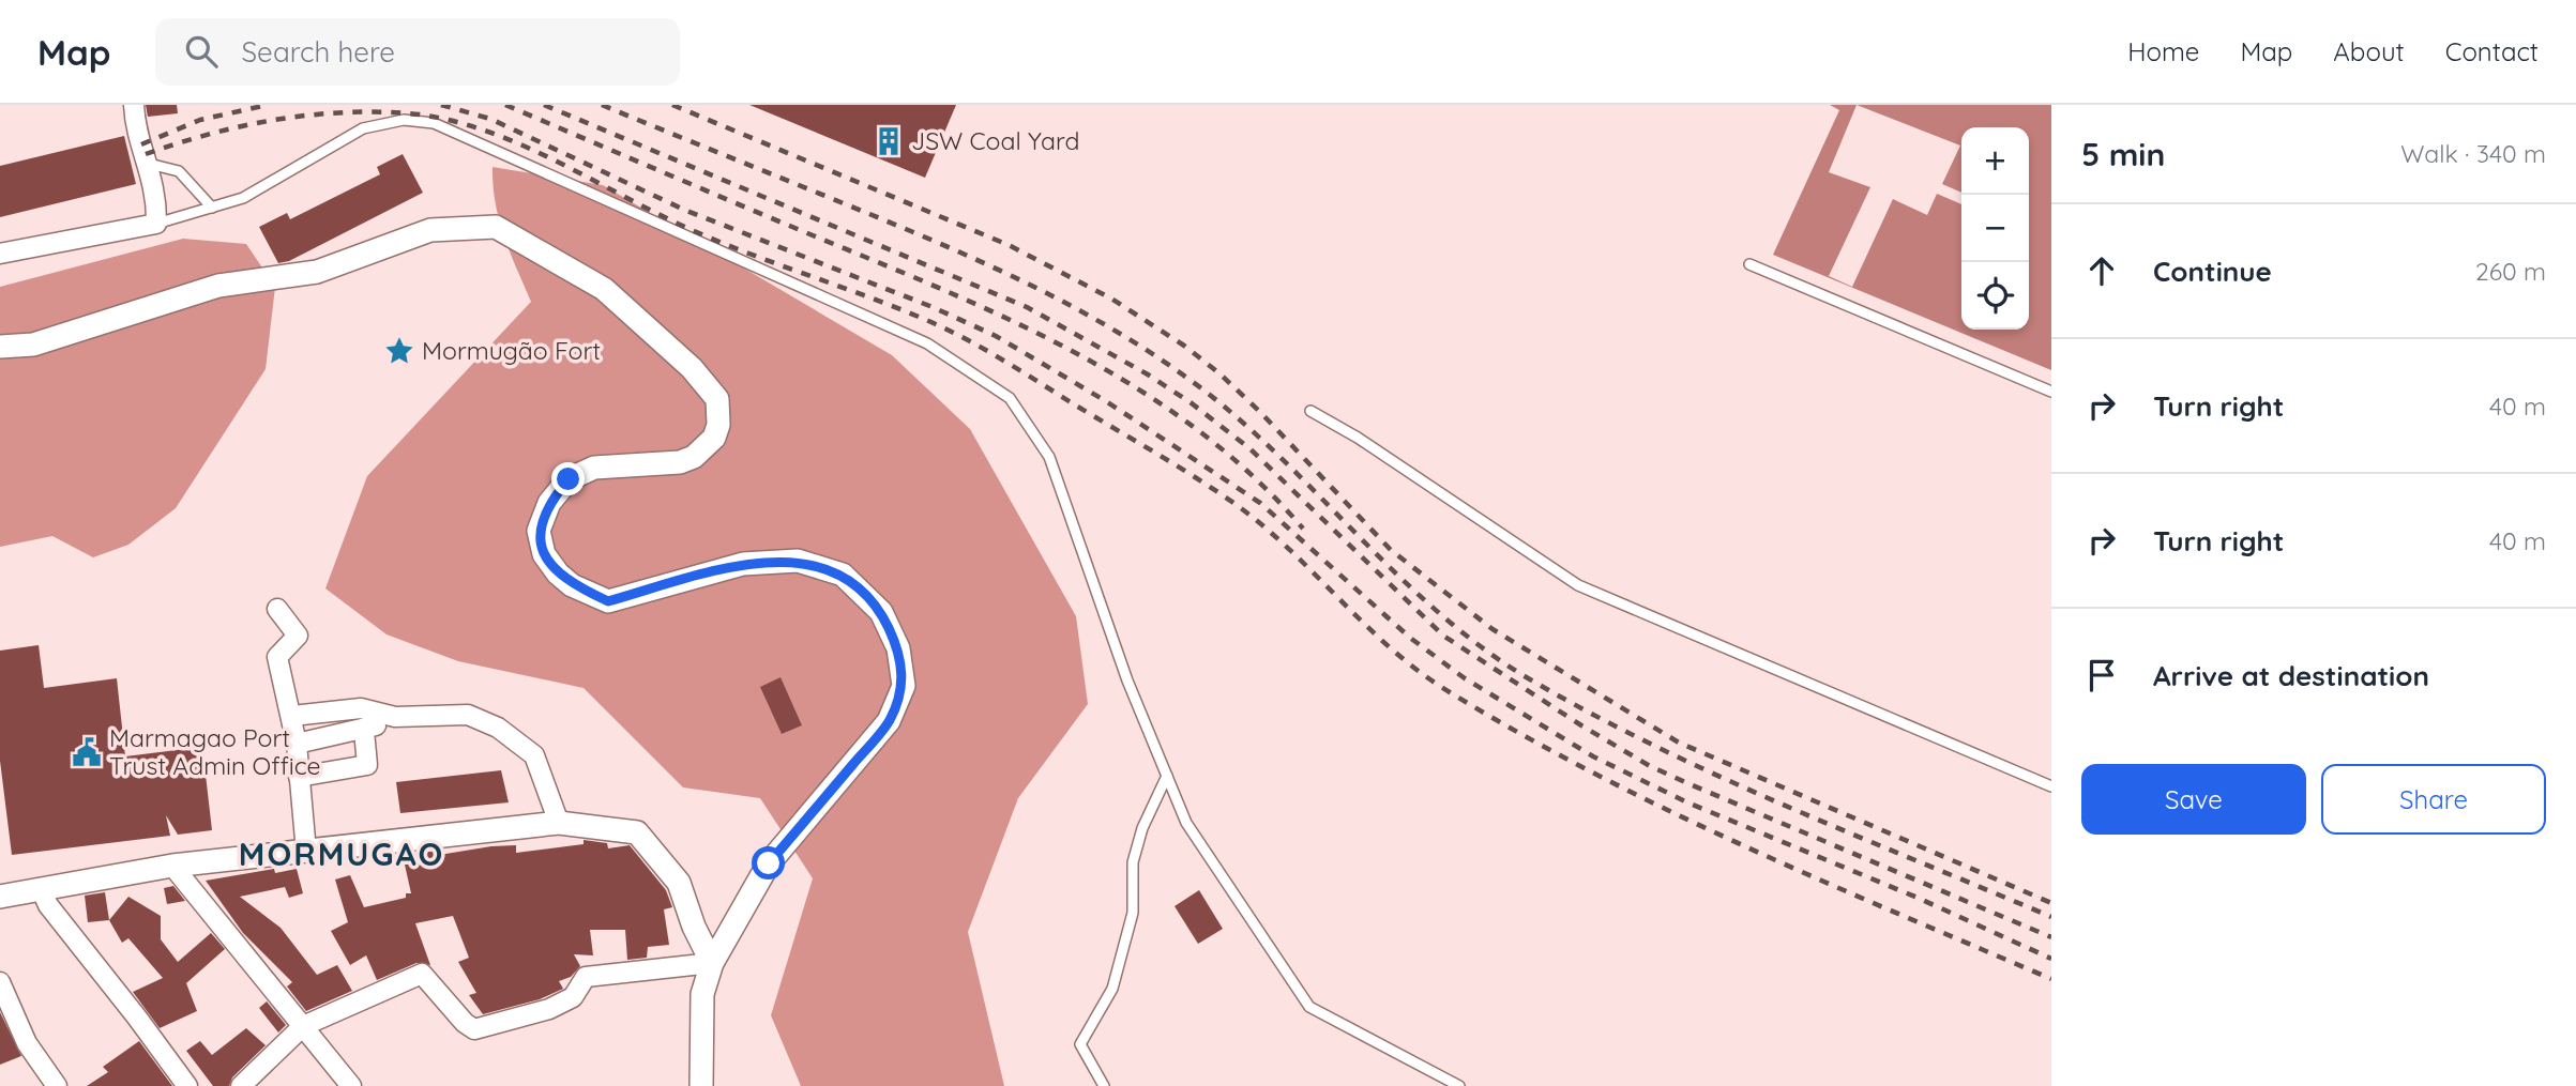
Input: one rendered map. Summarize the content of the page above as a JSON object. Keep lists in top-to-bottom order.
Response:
{
  "districts": ["MORMUGAO"],
  "places": {
    "building": ["JSW Coal Yard"],
    "place": ["Mormugão Fort"],
    "public building": ["Marmagao Port Trust Admin Office"]
  },
  "page": {
    "header": "Map",
    "search": "Search here",
    "nav": [
      "Home",
      "Map",
      "About",
      "Contact"
    ],
    "heading": ["5 min", "Walk · 340 m"],
    "map_buttons": ["+", "−"],
    "list": [
      ["Continue", "260 m"],
      ["Turn right", "40 m"],
      ["Turn right", "40 m"],
      "Arrive at destination"
    ],
    "buttons": ["Save", "Share"]
  }
}
